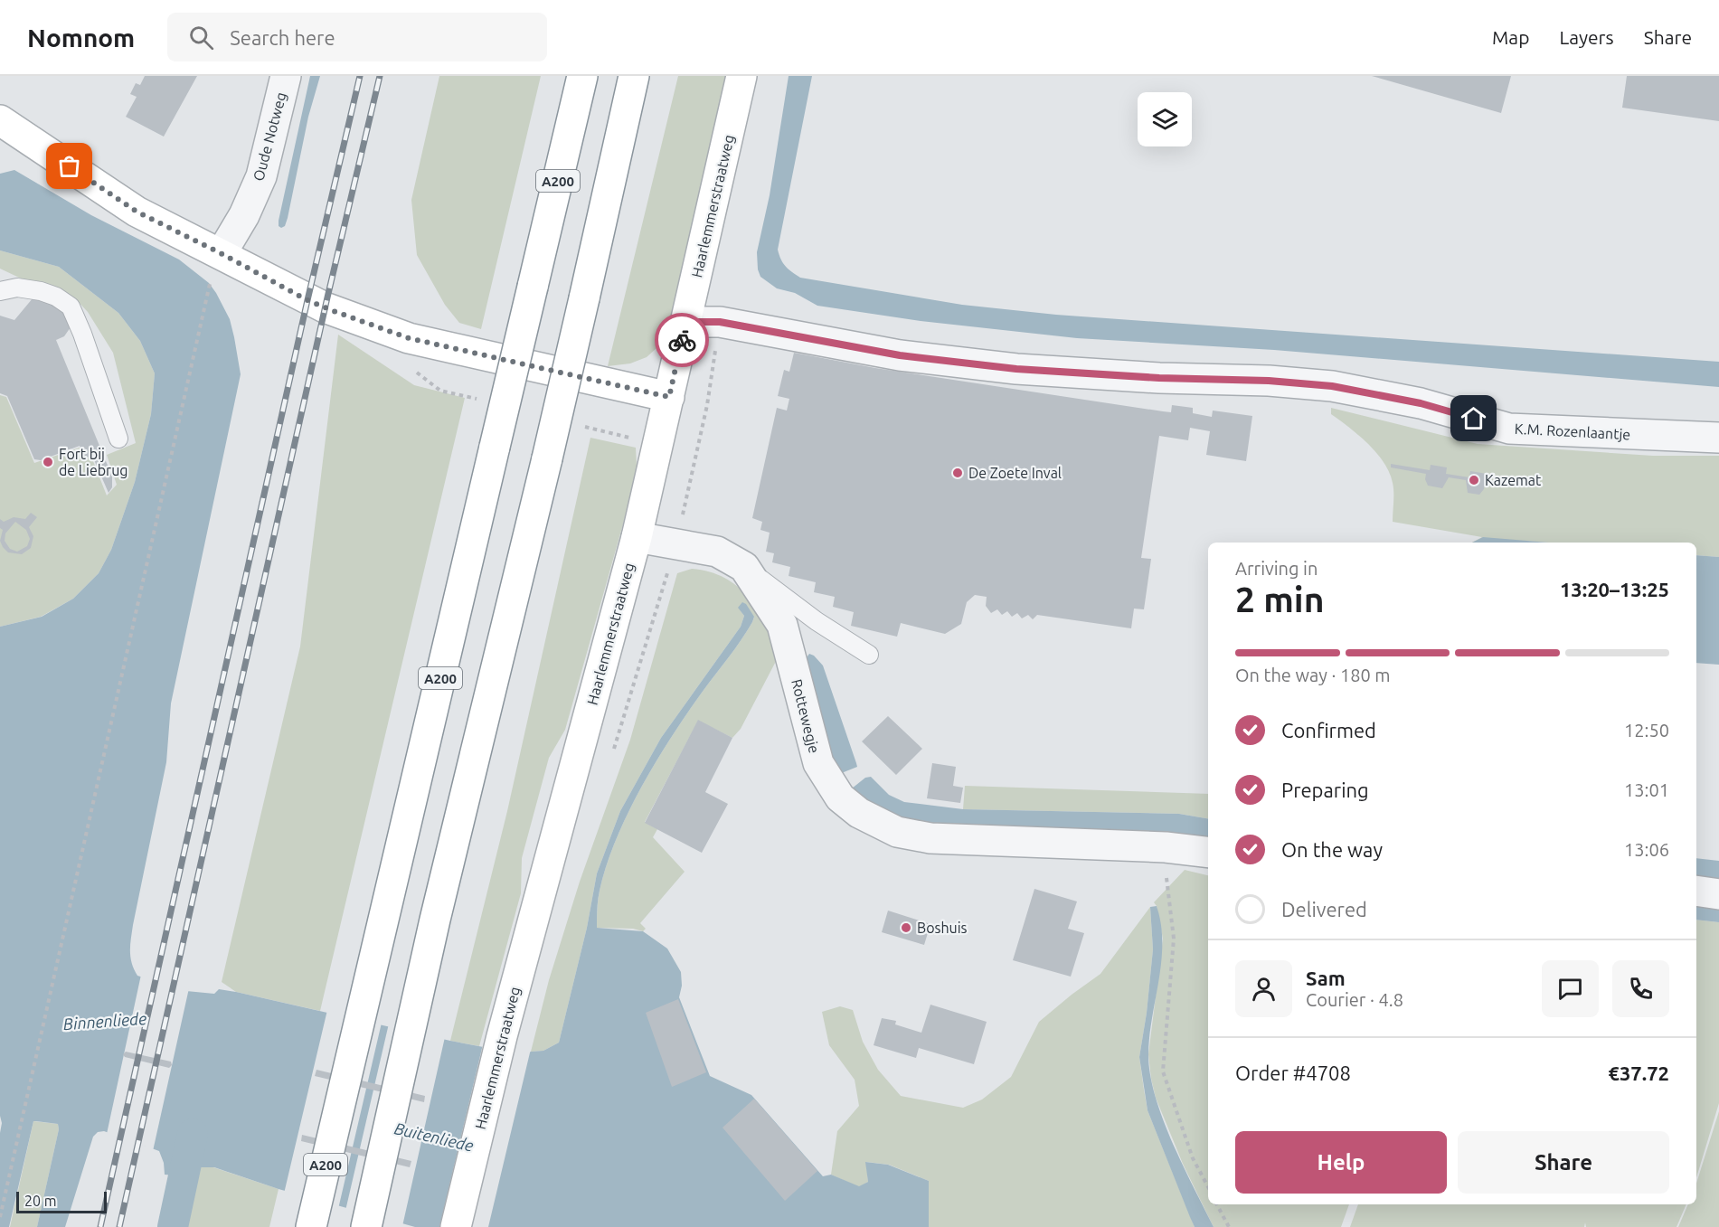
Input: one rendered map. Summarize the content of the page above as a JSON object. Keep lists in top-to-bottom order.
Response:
{
  "streets": {
    "main road": ["A200", "Haarlemmerstraatweg"],
    "street": ["Oude Notweg", "K.M. Rozenlaantje", "Rottewegje"]
  },
  "crossings": [
    ["Haarlemmerstraatweg", "K.M. Rozenlaantje"],
    ["Haarlemmerstraatweg", "Rottewegje"]
  ],
  "water": ["Binnenliede", "Buitenliede"],
  "places": [
    "Fort bij de Liebrug",
    "De Zoete Inval",
    "Kazemat",
    "Boshuis"
  ],
  "scale_bar": "20 m",
  "page": {
    "header": "Nomnom",
    "search": "Search here",
    "nav": ["Map", "Layers", "Share"],
    "heading": ["2 min", "Arriving in", "13:20–13:25"],
    "panel": [
      "Sam",
      "Courier · 4.8",
      "Order #4708",
      "€37.72"
    ],
    "bar": "On the way · 180 m",
    "list": [
      ["Confirmed", "12:50"],
      ["Preparing", "13:01"],
      ["On the way", "13:06"],
      "Delivered"
    ],
    "buttons": ["Help", "Share"],
    "scale": "20 m"
  }
}
